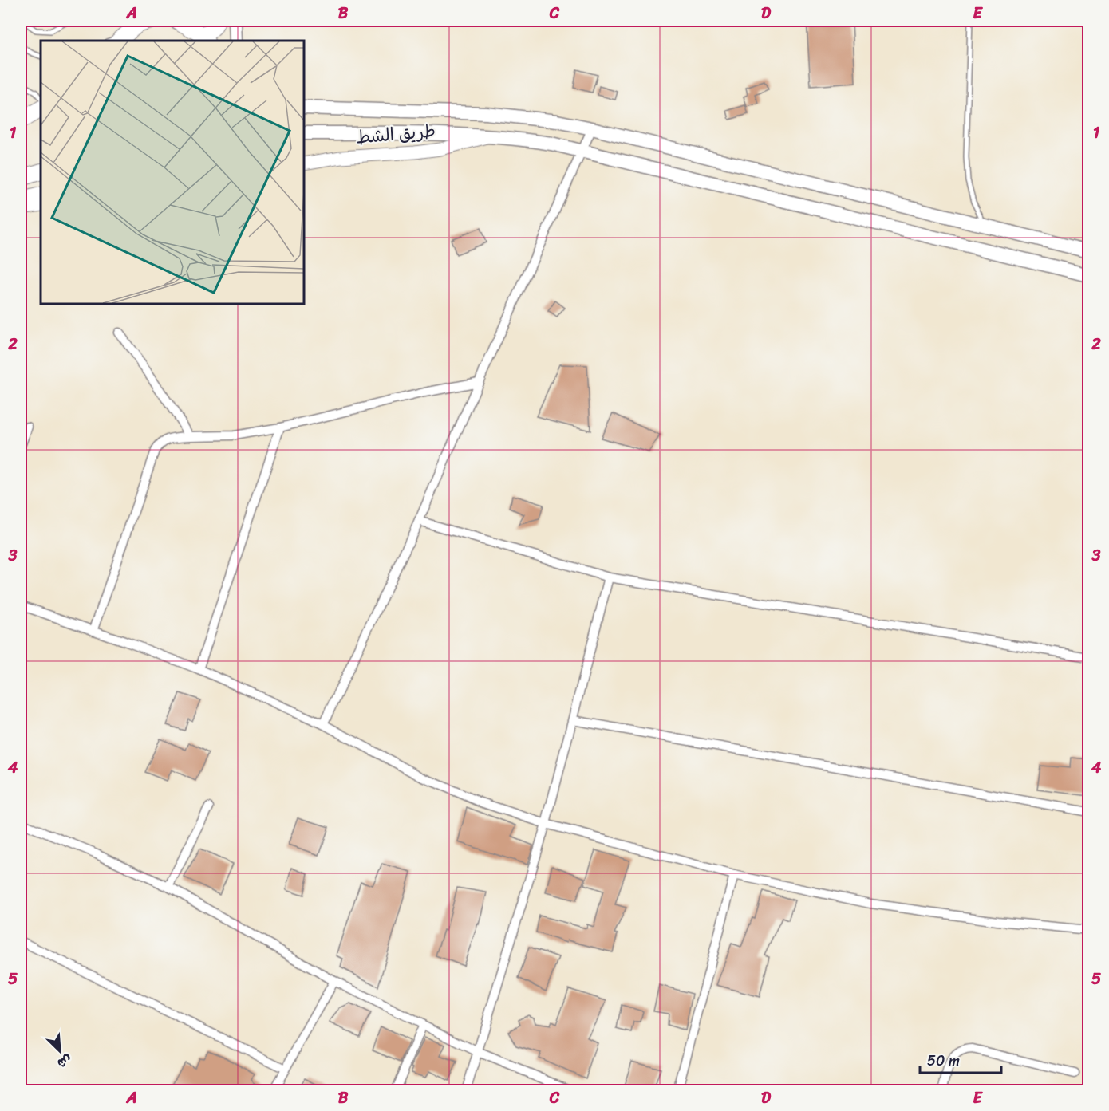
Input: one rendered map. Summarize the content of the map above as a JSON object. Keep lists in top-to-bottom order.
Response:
{
  "streets": {
    "main road": ["طريق الشط"]
  },
  "scale_bar": "50 m",
  "north": "bottom right",
  "grid": {
    "columns": [
      "A",
      "B",
      "C",
      "D",
      "E"
    ],
    "rows": [
      "1",
      "2",
      "3",
      "4",
      "5"
    ]
  }
}
